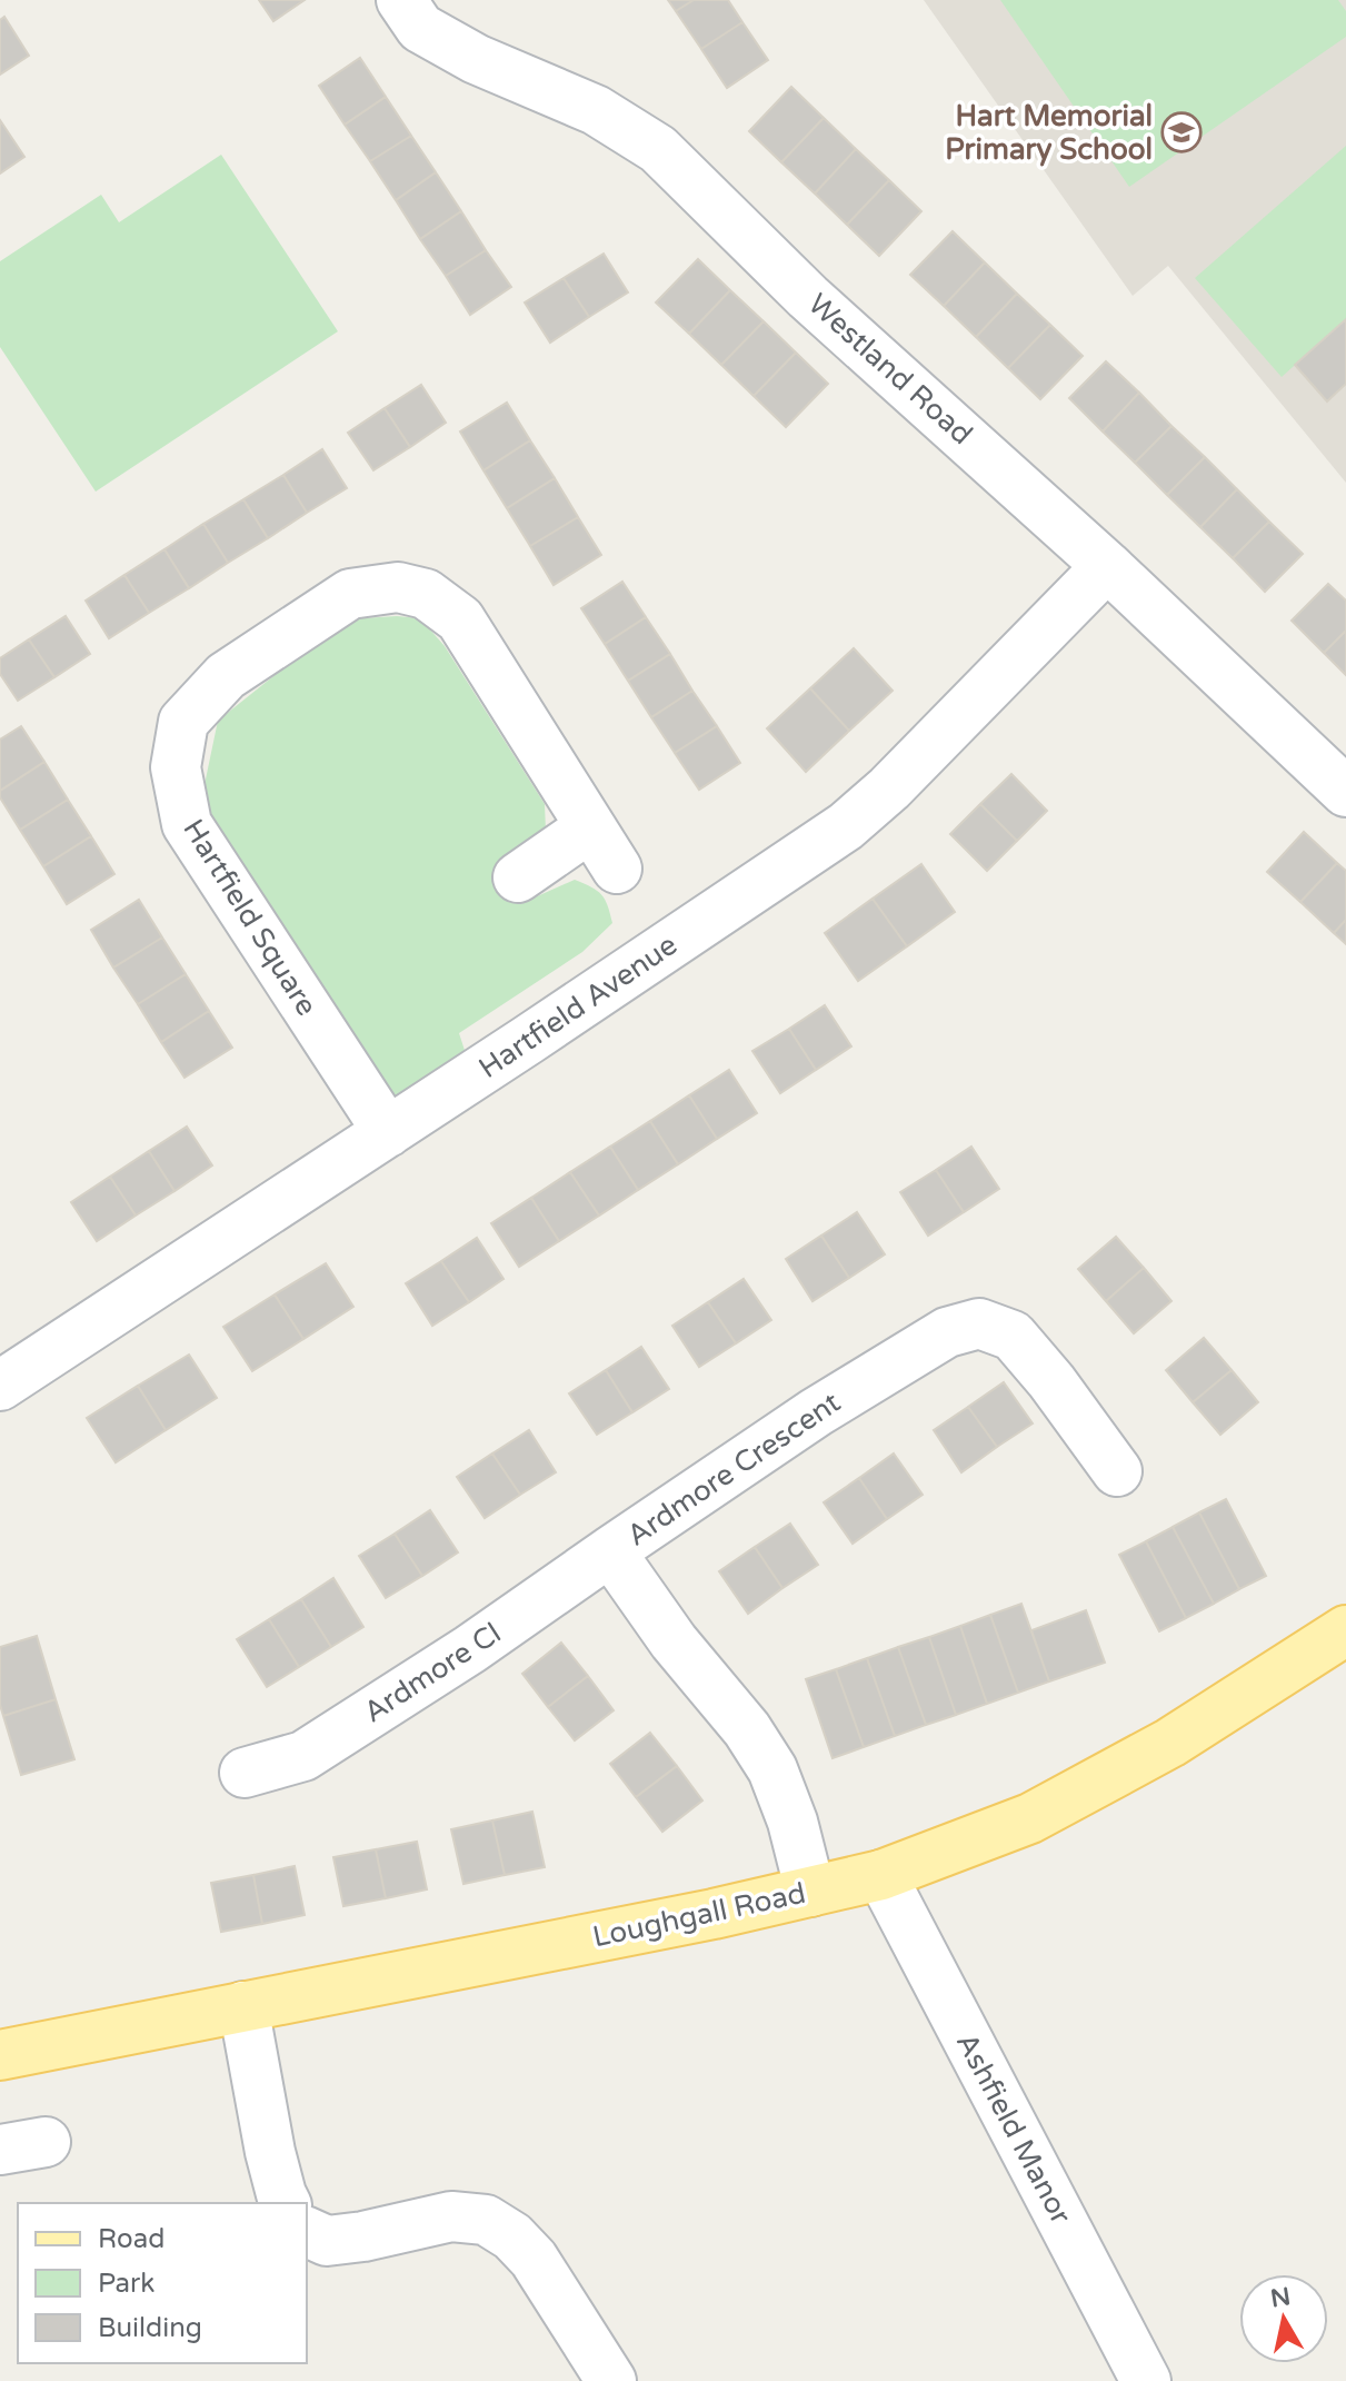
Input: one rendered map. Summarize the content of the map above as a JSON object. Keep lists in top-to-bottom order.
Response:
{
  "streets": {
    "main road": ["Loughgall Road"],
    "street": [
      "Westland Road",
      "Hartfield Square",
      "Hartfield Avenue",
      "Ardmore Crescent",
      "Ardmore Cl",
      "Ashfield Manor"
    ]
  },
  "crossings": [
    ["Westland Road", "Hartfield Avenue"],
    ["Hartfield Square", "Hartfield Avenue"],
    ["Ardmore Crescent", "Ardmore Cl"],
    ["Ardmore Crescent", "Loughgall Road"],
    ["Loughgall Road", "Ashfield Manor"]
  ],
  "places": {
    "school or university": ["Hart Memorial Primary School"]
  },
  "legend": ["Road", "Park", "Building"],
  "north": "top"
}
